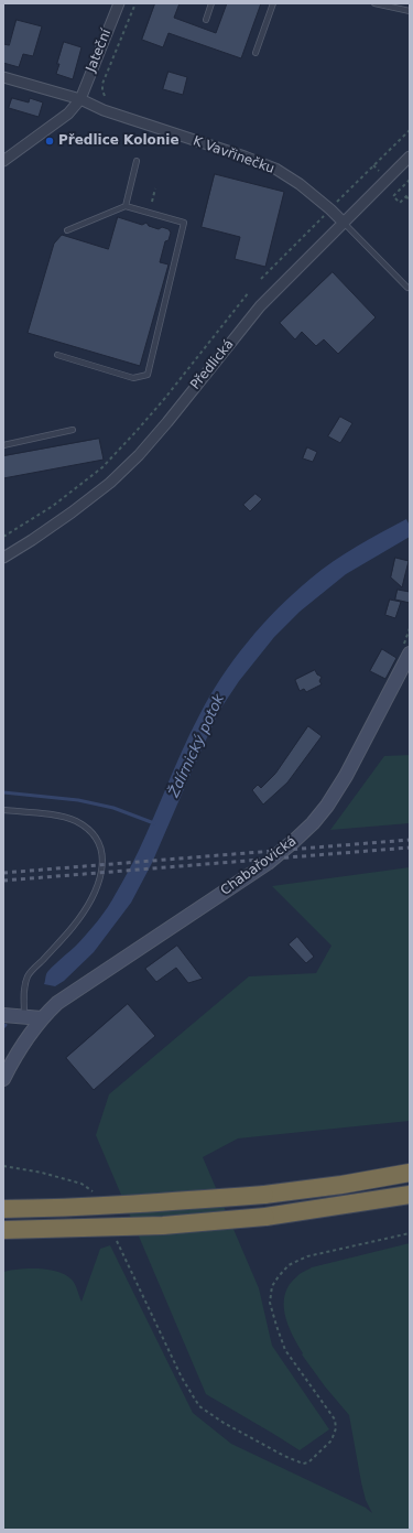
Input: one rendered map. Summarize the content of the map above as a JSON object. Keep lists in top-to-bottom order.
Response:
{
  "streets": {
    "main road": ["Chabařovická"],
    "street": ["Jateční", "K Vavřinečku", "Předlická"]
  },
  "crossings": [
    ["Jateční", "K Vavřinečku"],
    ["K Vavřinečku", "Předlická"]
  ],
  "water": ["Ždírnický potok"],
  "places": ["Předlice Kolonie"]
}
